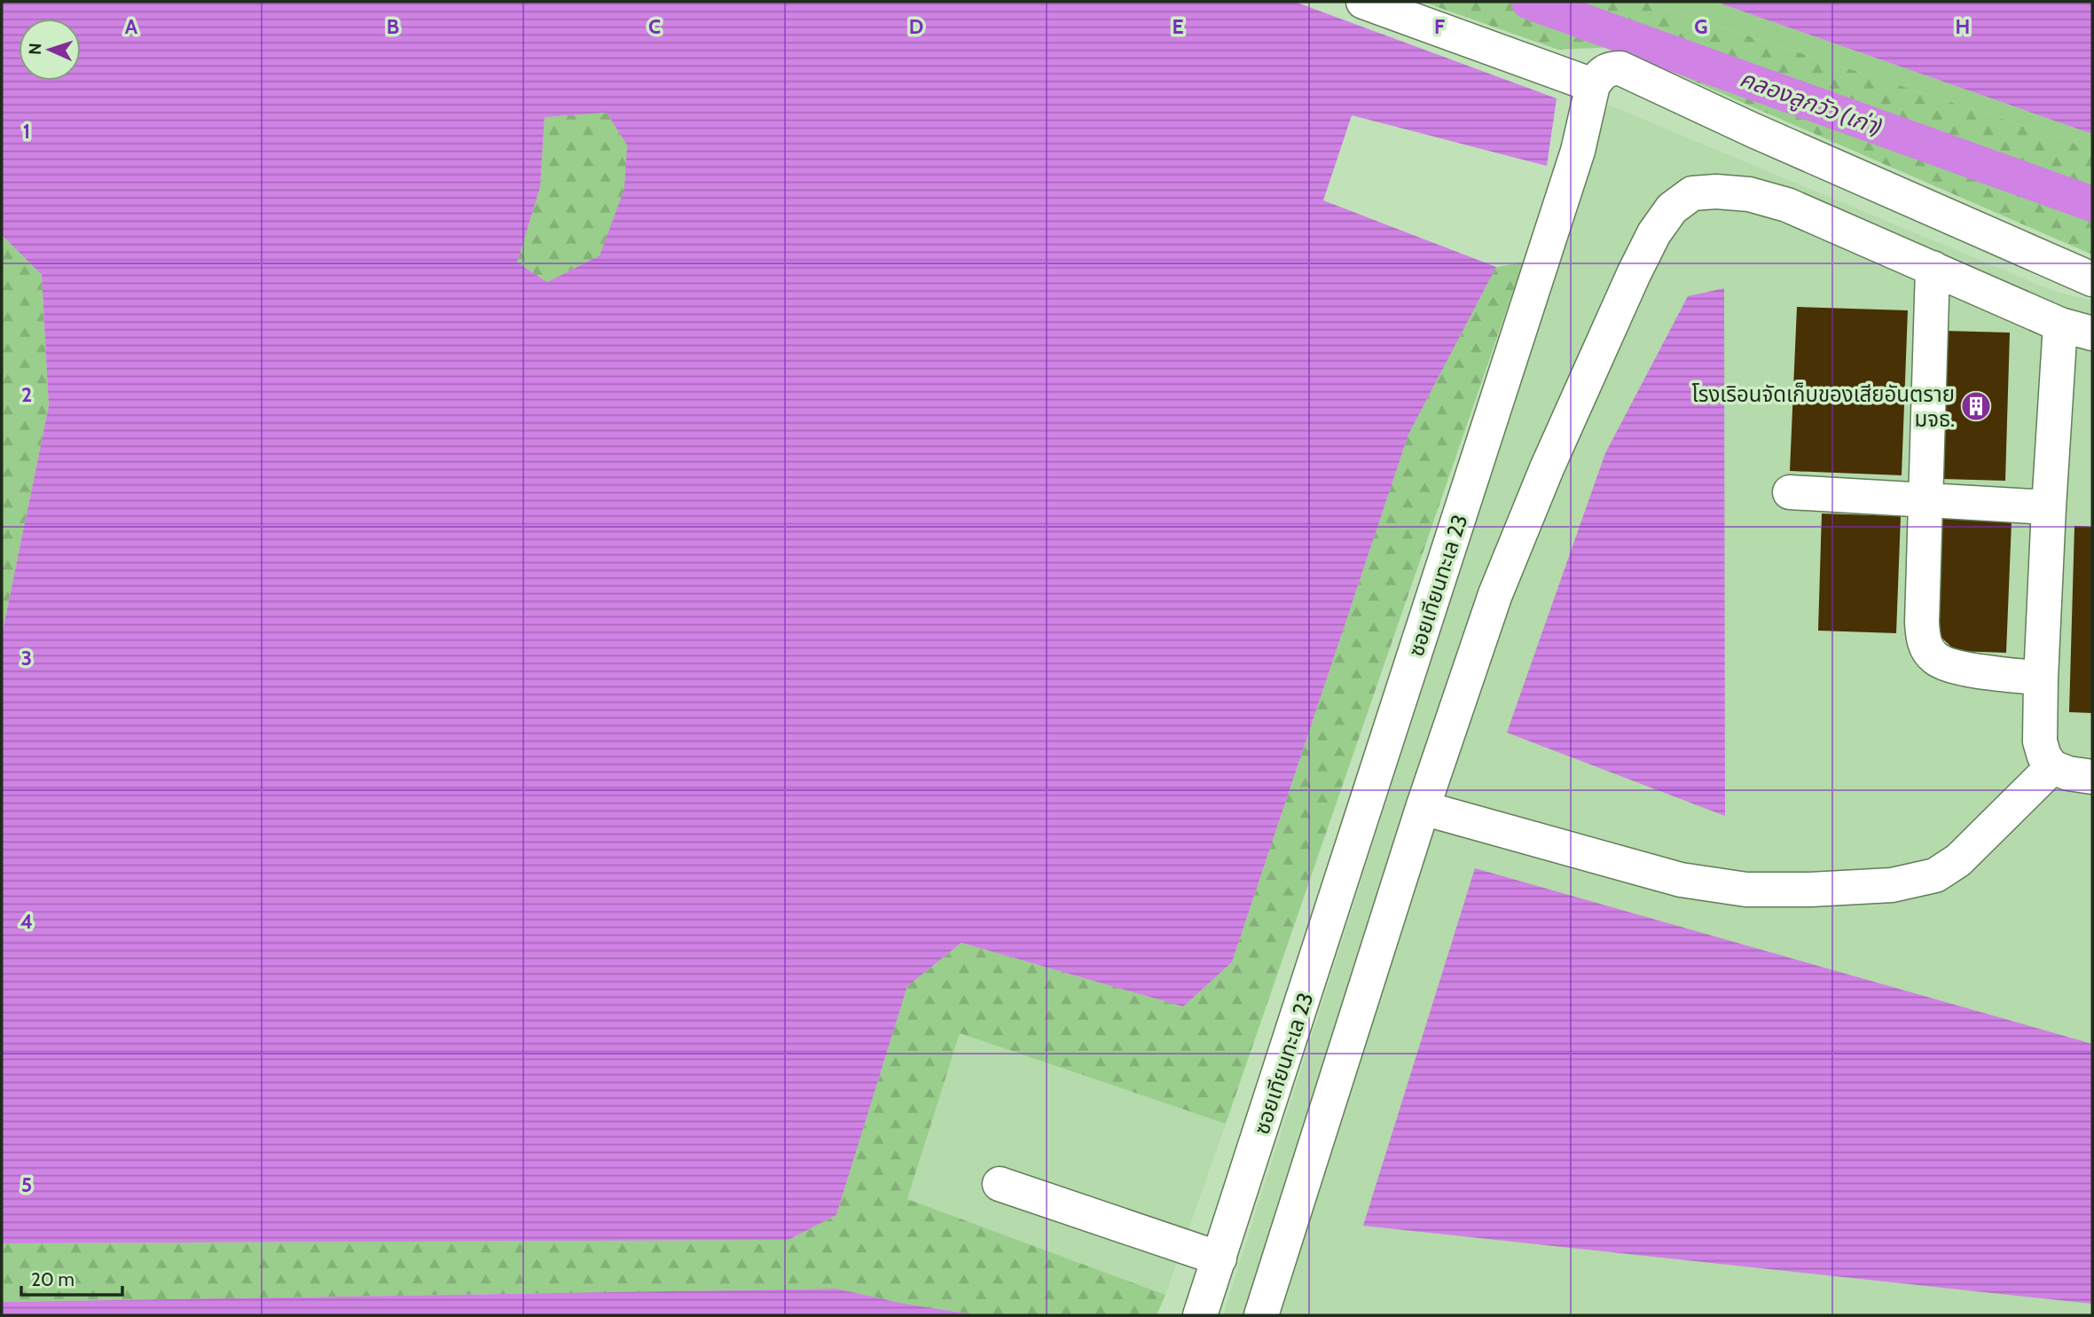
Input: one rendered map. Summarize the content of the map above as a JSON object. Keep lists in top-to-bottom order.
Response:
{
  "streets": {
    "street": ["ซอยเทียนทะเล 23"]
  },
  "water": ["คลองลูกวัว (เก่า)"],
  "places": {
    "building": ["โรงเริอนจัดเก็บของเสียอันตราย มจธ."]
  },
  "scale_bar": "20 m",
  "north": "left",
  "grid": {
    "columns": [
      "A",
      "B",
      "C",
      "D",
      "E",
      "F",
      "G",
      "H"
    ],
    "rows": [
      "1",
      "2",
      "3",
      "4",
      "5"
    ]
  }
}
